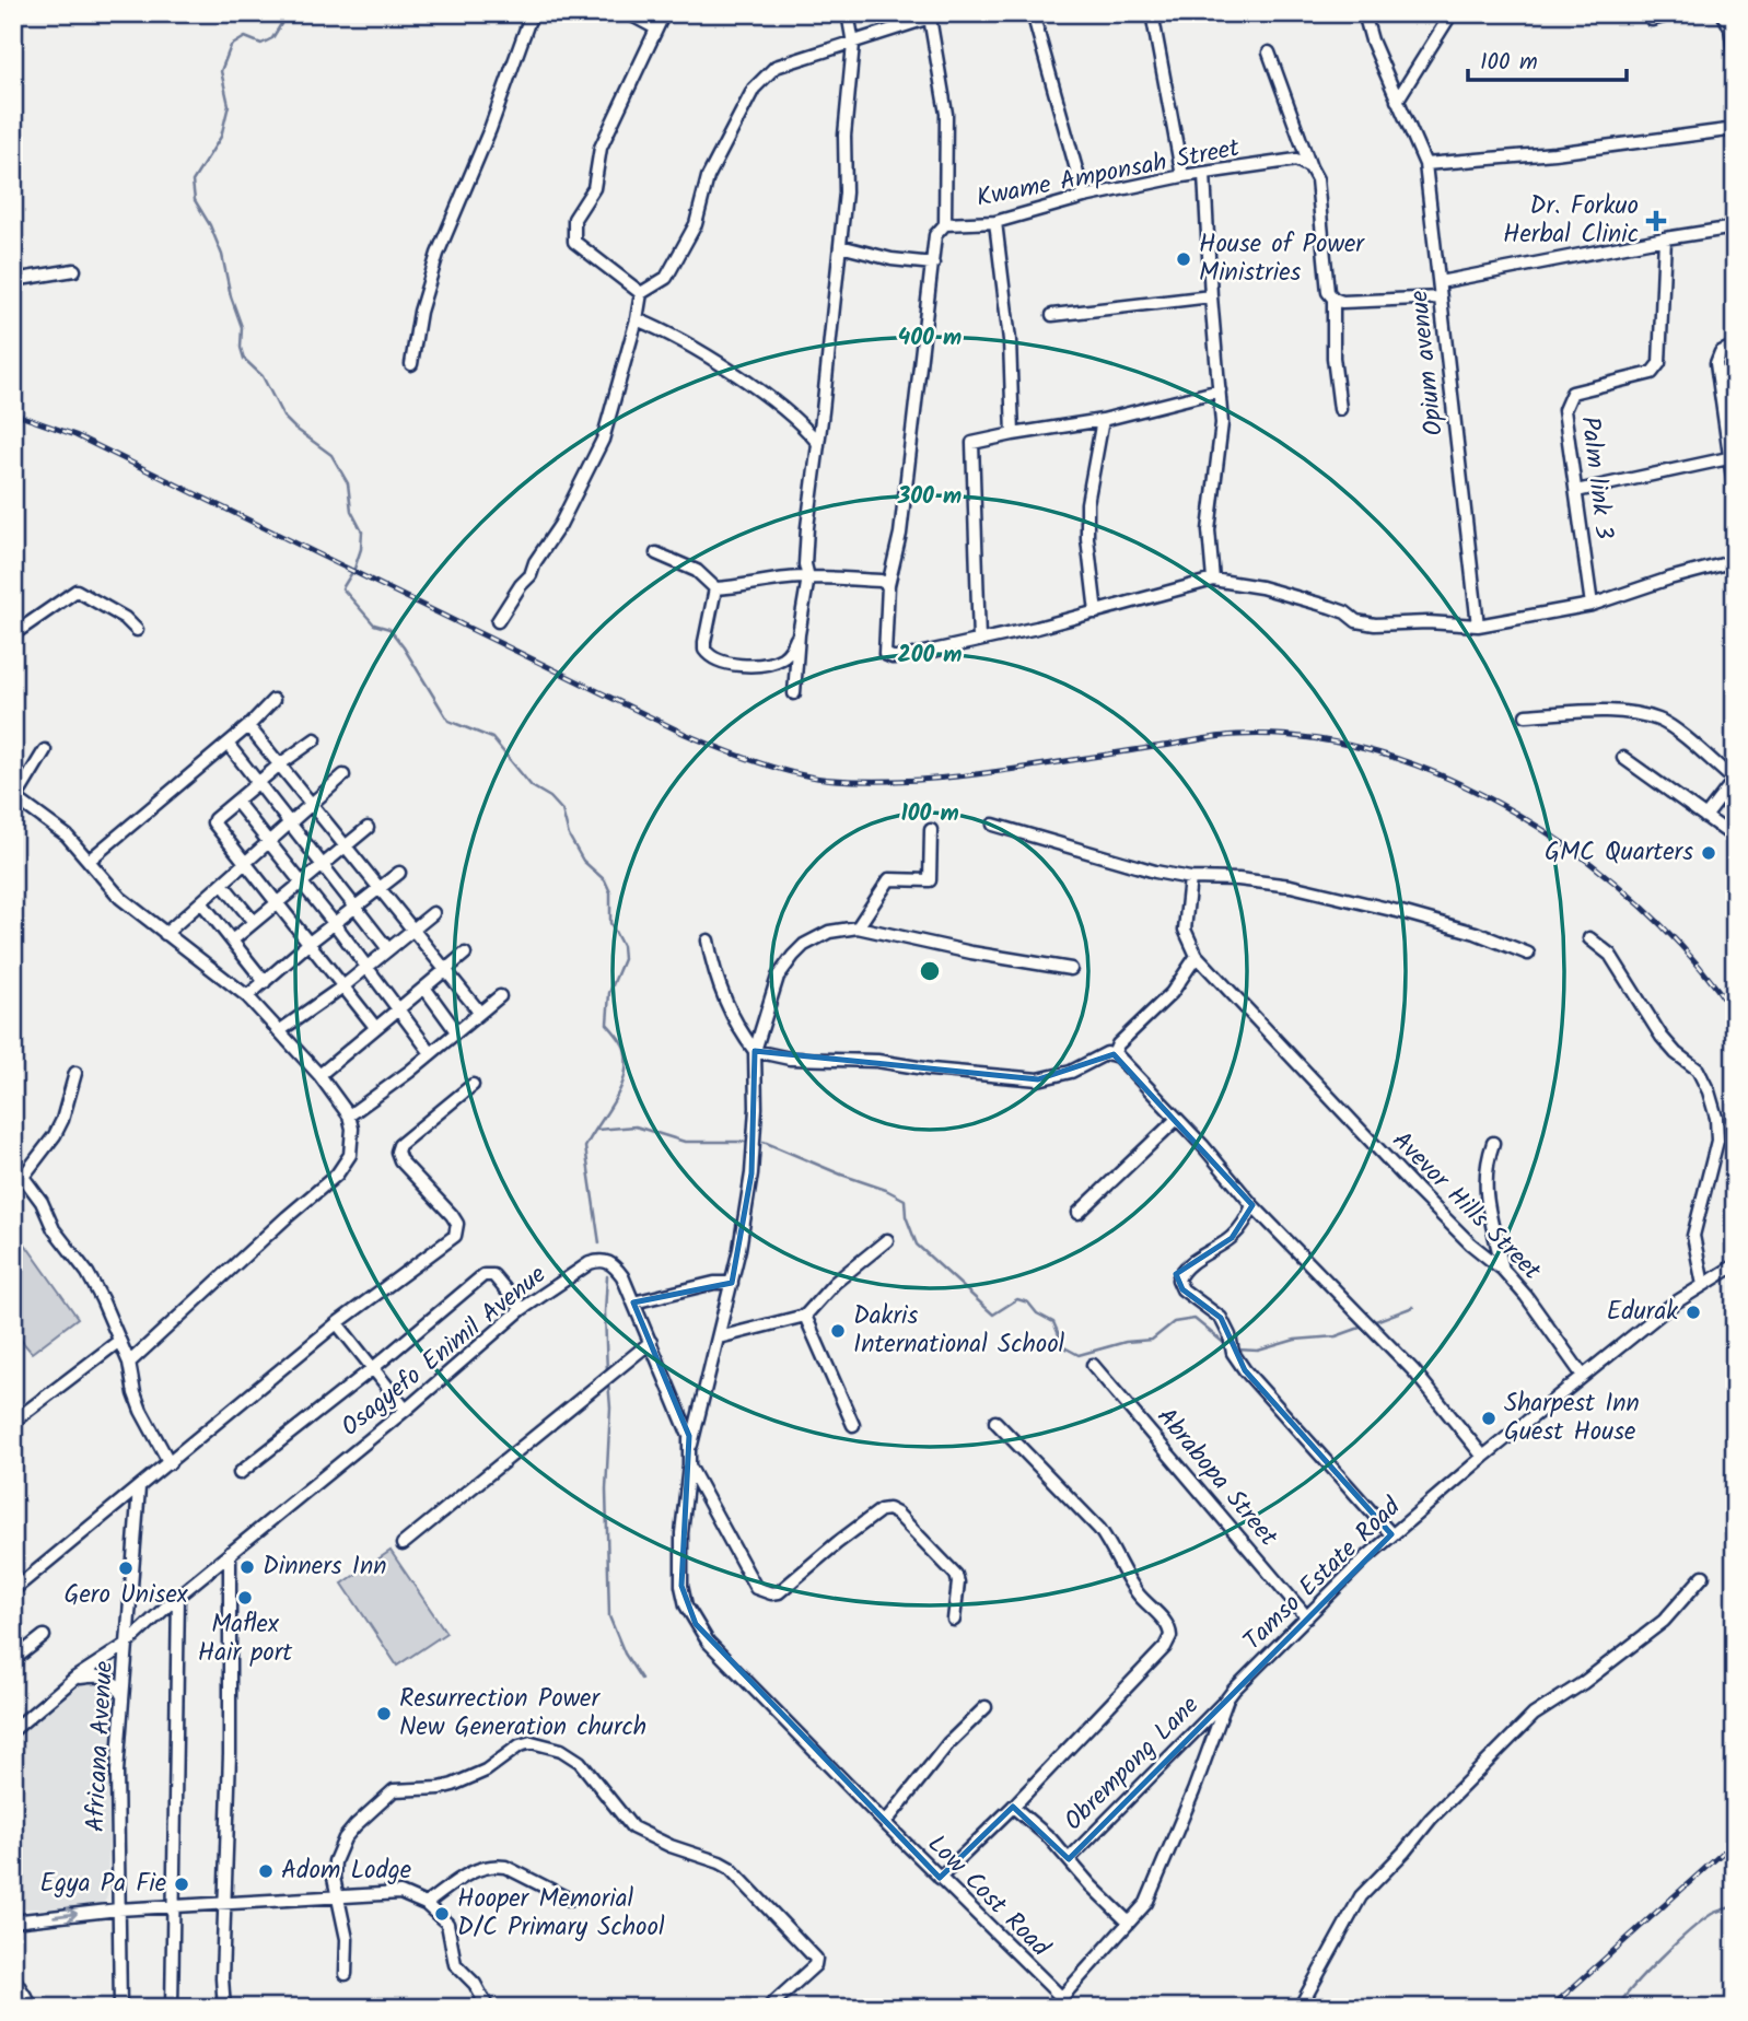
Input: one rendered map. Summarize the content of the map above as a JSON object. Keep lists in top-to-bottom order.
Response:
{
  "streets": {
    "street": [
      "Kwame Amponsah Street",
      "Opium avenue",
      "Palm link 3",
      "Avevor Hills Street",
      "Osagyefo Enimil Avenue",
      "Abrabopa Street",
      "Tamso Estate Road",
      "Africana Avenue",
      "Obrempong Lane",
      "Low Cost Road"
    ]
  },
  "crossings": [
    ["Avevor Hills Street", "Tamso Estate Road"],
    ["Osagyefo Enimil Avenue", "Africana Avenue"],
    ["Osagyefo Enimil Avenue", "Low Cost Road"],
    ["Abrabopa Street", "Tamso Estate Road"],
    ["Tamso Estate Road", "Obrempong Lane"],
    ["Tamso Estate Road", "Low Cost Road"]
  ],
  "places": {
    "health": ["Dr. Forkuo Herbal Clinic"],
    "other": [
      "House of Power Ministries",
      "GMC Quarters",
      "Edurak",
      "Dakris International School",
      "Sharpest Inn Guest House",
      "Dinners Inn",
      "Gero Unisex",
      "Maflex Hair port",
      "Resurrection Power New Generation church",
      "Adom Lodge",
      "Egya Pa Fie",
      "Hooper Memorial D/C Primary School"
    ]
  },
  "scale_bar": "100 m",
  "rings": [
    "400 m",
    "300 m",
    "200 m",
    "100 m"
  ]
}
